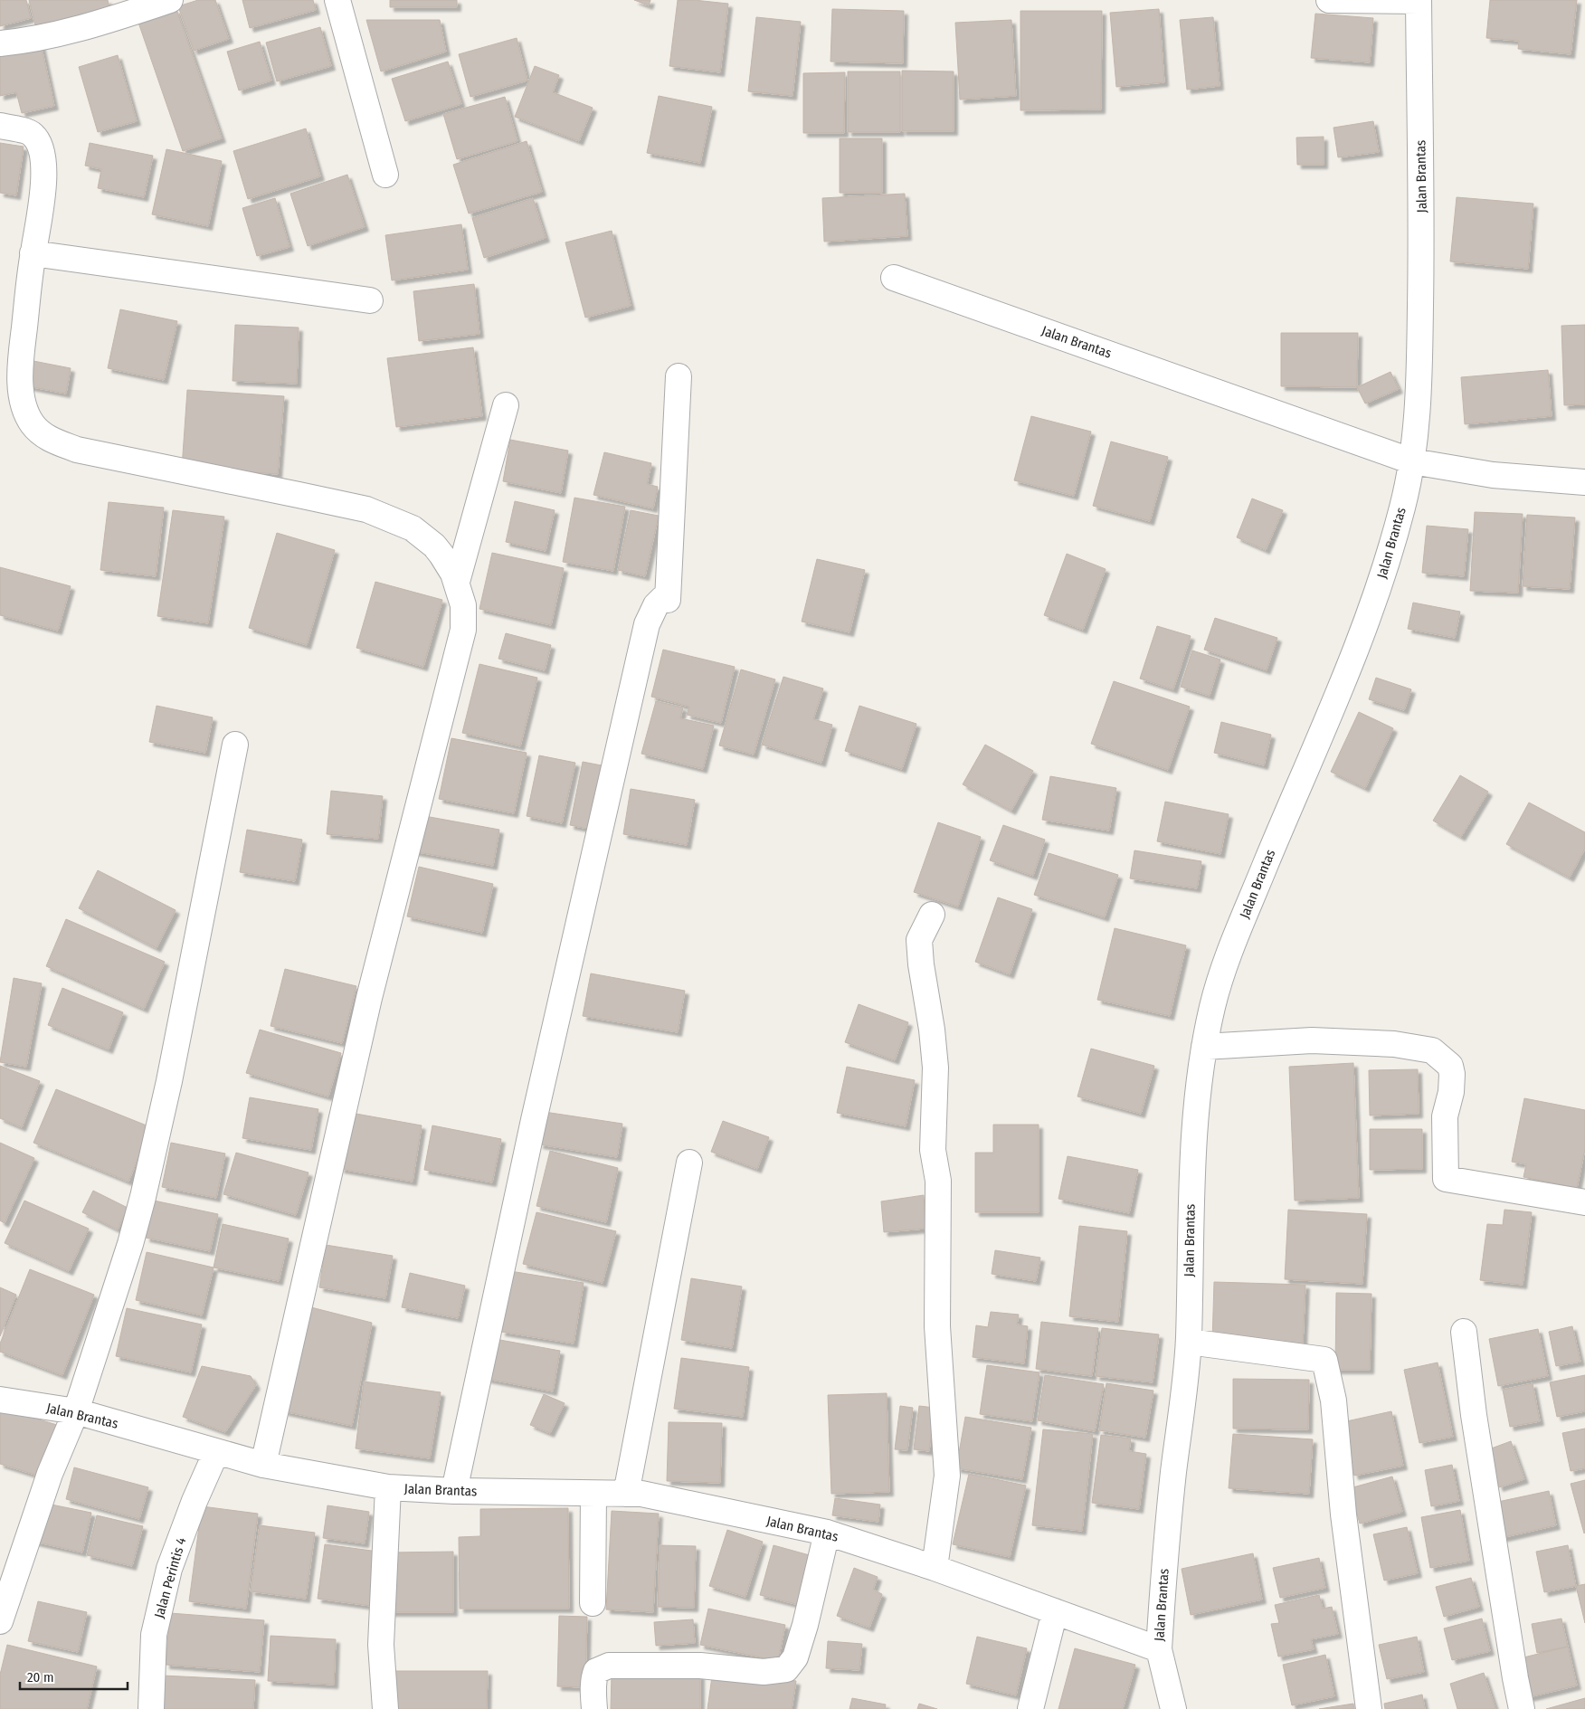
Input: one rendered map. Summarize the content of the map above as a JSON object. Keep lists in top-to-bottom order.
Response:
{
  "streets": {
    "street": ["Jalan Brantas", "Jalan Perintis 4"]
  },
  "crossings": [
    ["Jalan Brantas", "Jalan Perintis 4"]
  ],
  "scale_bar": "20 m"
}
